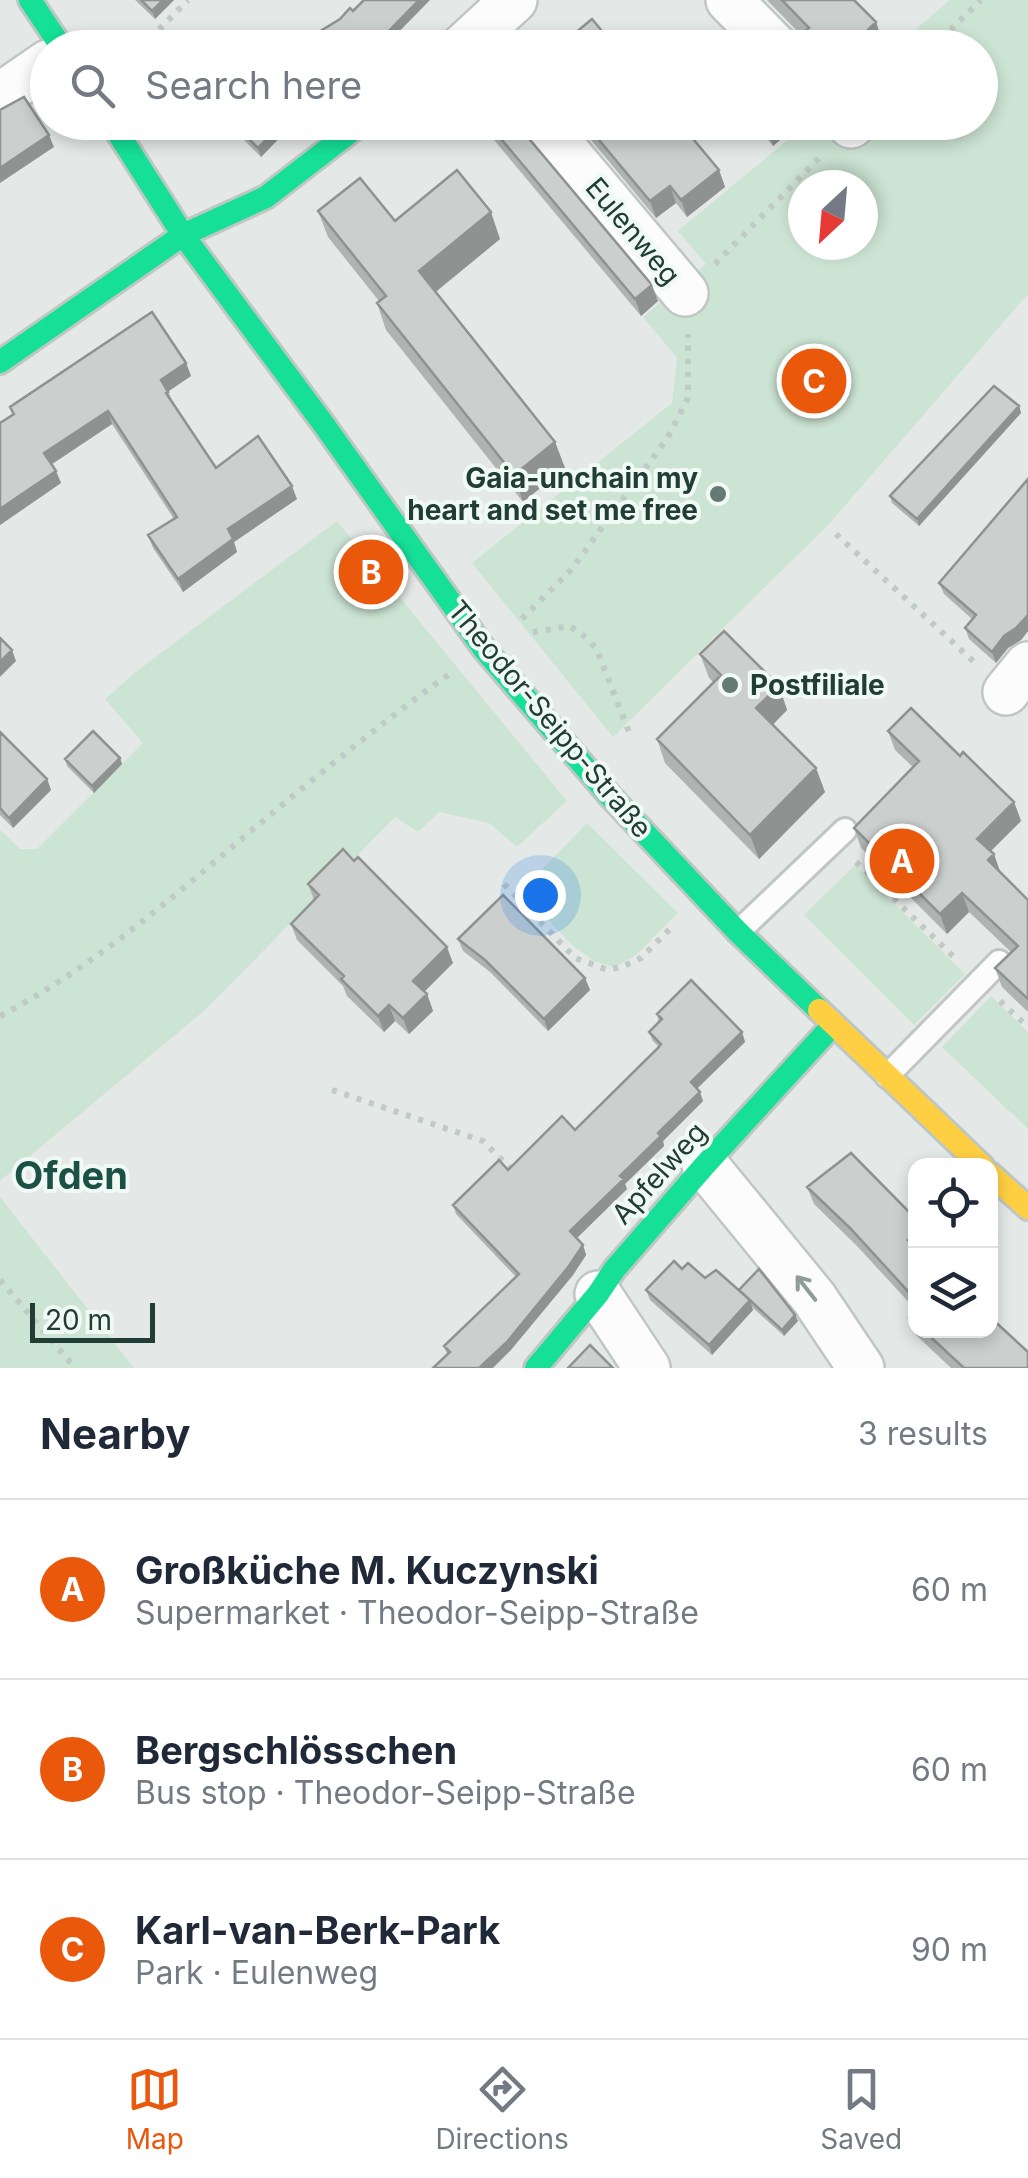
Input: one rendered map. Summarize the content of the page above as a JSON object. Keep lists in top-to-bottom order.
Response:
{
  "streets": {
    "street": ["Eulenweg", "Theodor-Seipp-Straße", "Apfelweg"]
  },
  "crossings": [
    ["Theodor-Seipp-Straße", "Apfelweg"]
  ],
  "districts": ["Ofden"],
  "places": ["Gaia-unchain my heart and set me free", "Postfiliale"],
  "scale_bar": "20 m",
  "north": "bottom left",
  "page": {
    "search": "Search here",
    "pins": ["C", "B", "A"],
    "scale": "20 m",
    "heading": ["Nearby", "3 results"],
    "list": [
      {
        "mark": "A",
        "name": "Großküche M. Kuczynski",
        "note": "Supermarket · Theodor-Seipp-Straße",
        "value": "60 m"
      },
      {
        "mark": "B",
        "name": "Bergschlösschen",
        "note": "Bus stop · Theodor-Seipp-Straße",
        "value": "60 m"
      },
      {
        "mark": "C",
        "name": "Karl-van-Berk-Park",
        "note": "Park · Eulenweg",
        "value": "90 m"
      }
    ],
    "nav": ["Map", "Directions", "Saved"]
  }
}
